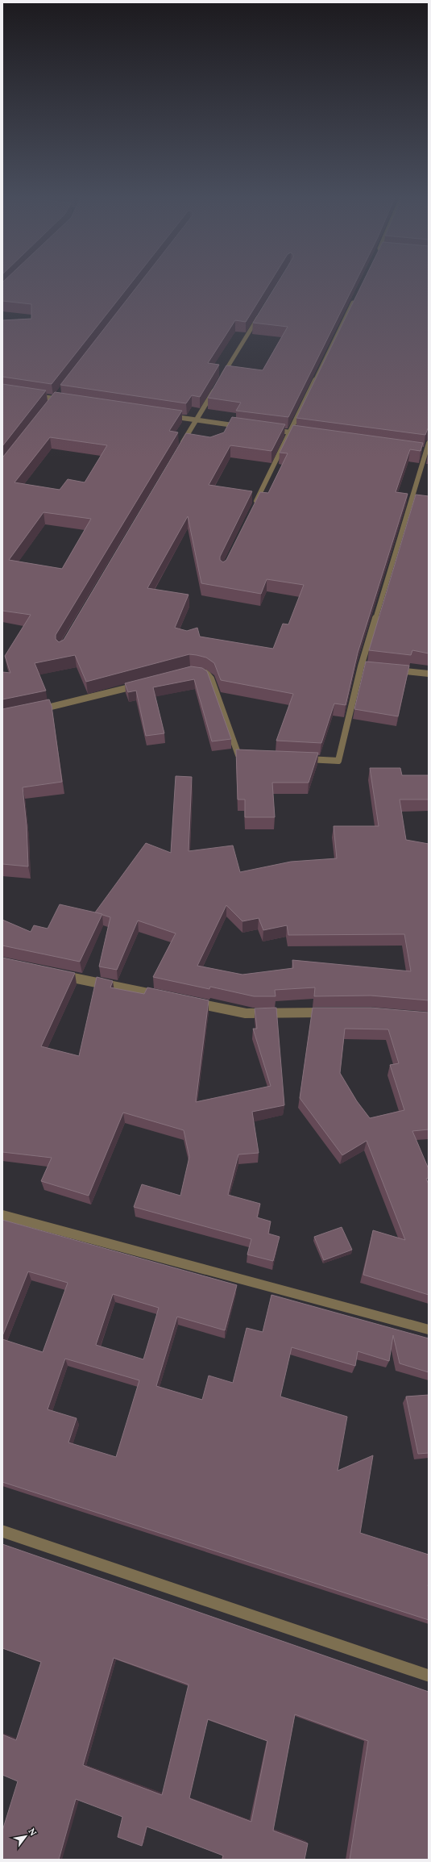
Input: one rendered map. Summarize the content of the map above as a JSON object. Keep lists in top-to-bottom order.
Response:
{
  "north": "top right"
}
